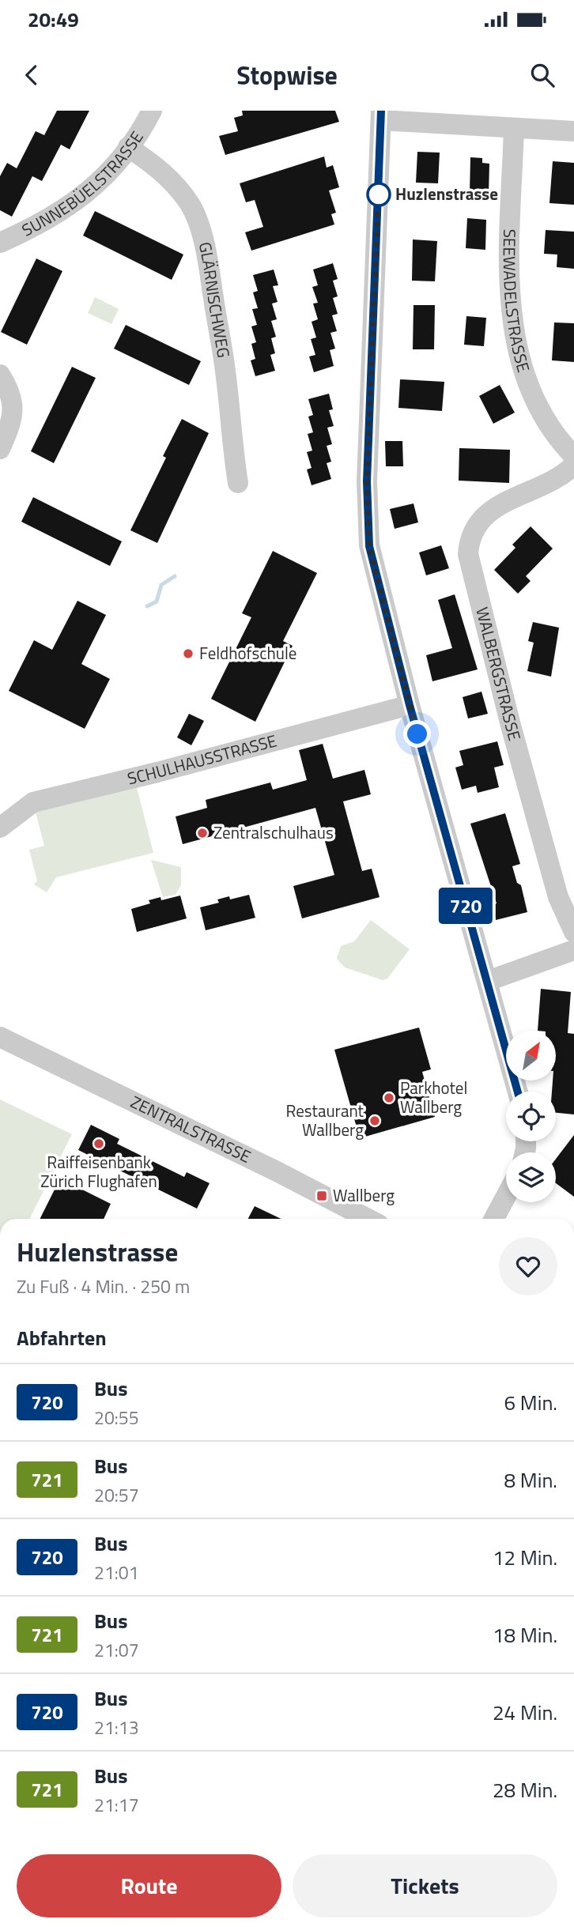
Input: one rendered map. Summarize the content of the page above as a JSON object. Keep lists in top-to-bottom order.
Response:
{
  "streets": {
    "street": [
      "SUNNEBÜELSTRASSE",
      "SEEWADELSTRASSE",
      "GLÄRNISCHWEG",
      "WALBERGSTRASSE",
      "SCHULHAUSSTRASSE",
      "ZENTRALSTRASSE"
    ]
  },
  "crossings": [
    ["SUNNEBÜELSTRASSE", "GLÄRNISCHWEG"]
  ],
  "places": {
    "other": [
      "Huzlenstrasse",
      "Feldhofschule",
      "Zentralschulhaus",
      "Parkhotel Wallberg",
      "Restaurant Wallberg",
      "Raiffeisenbank Zürich Flughafen"
    ],
    "transit": ["Wallberg"]
  },
  "lines": ["bus line 720"],
  "north": "top right",
  "page": {
    "status": "20:49",
    "header": "Stopwise",
    "on_map": "720",
    "heading": [
      ["Huzlenstrasse", "Zu Fuß · 4 Min. · 250 m"],
      "Abfahrten"
    ],
    "list": [
      {
        "mark": "720",
        "name": "Bus",
        "note": "20:55",
        "value": "6 Min."
      },
      {
        "mark": "721",
        "name": "Bus",
        "note": "20:57",
        "value": "8 Min."
      },
      {
        "mark": "720",
        "name": "Bus",
        "note": "21:01",
        "value": "12 Min."
      },
      {
        "mark": "721",
        "name": "Bus",
        "note": "21:07",
        "value": "18 Min."
      },
      {
        "mark": "720",
        "name": "Bus",
        "note": "21:13",
        "value": "24 Min."
      },
      {
        "mark": "721",
        "name": "Bus",
        "note": "21:17",
        "value": "28 Min."
      }
    ],
    "buttons": ["Route", "Tickets"]
  }
}
